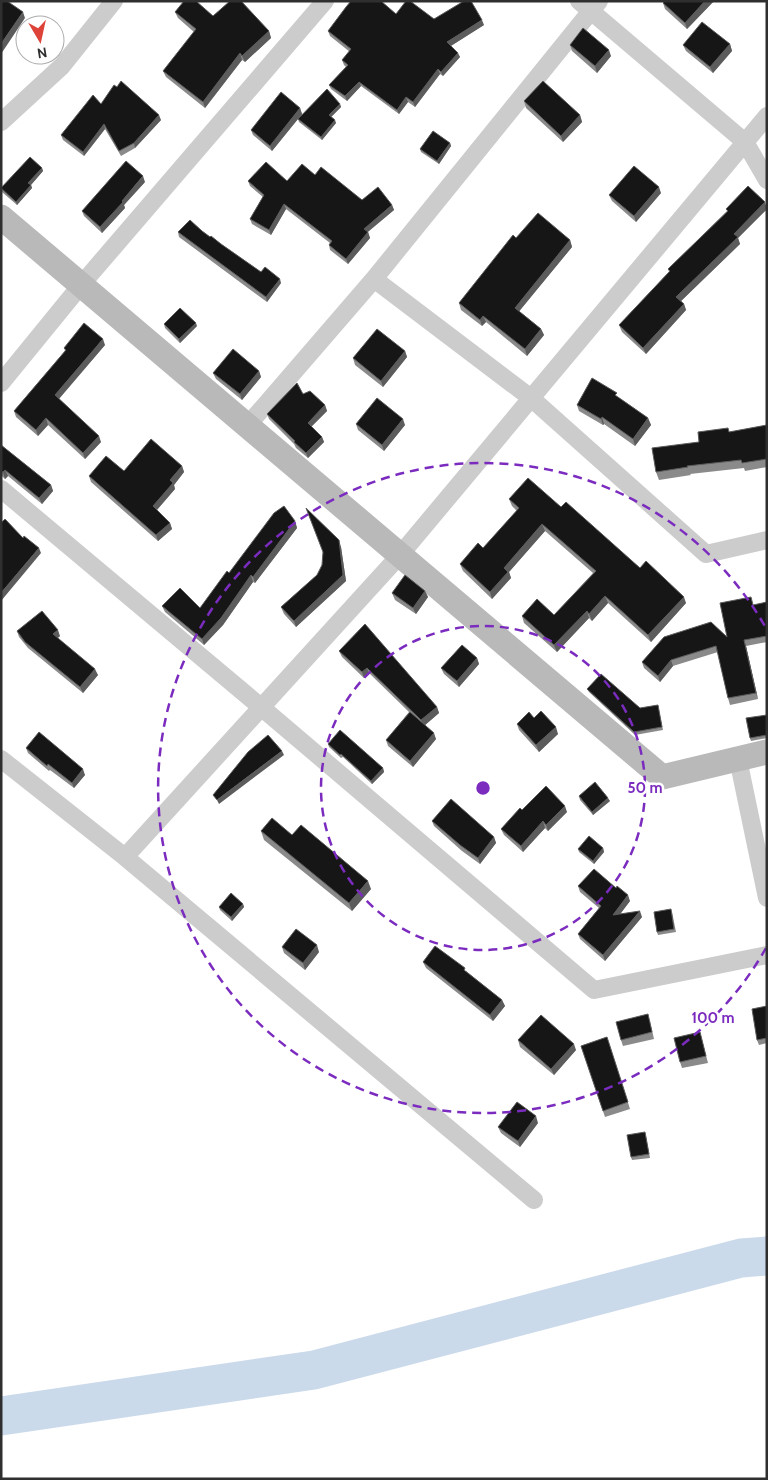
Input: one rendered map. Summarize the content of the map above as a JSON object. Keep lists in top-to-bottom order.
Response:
{
  "north": "bottom",
  "rings": ["50 m", "100 m"]
}
